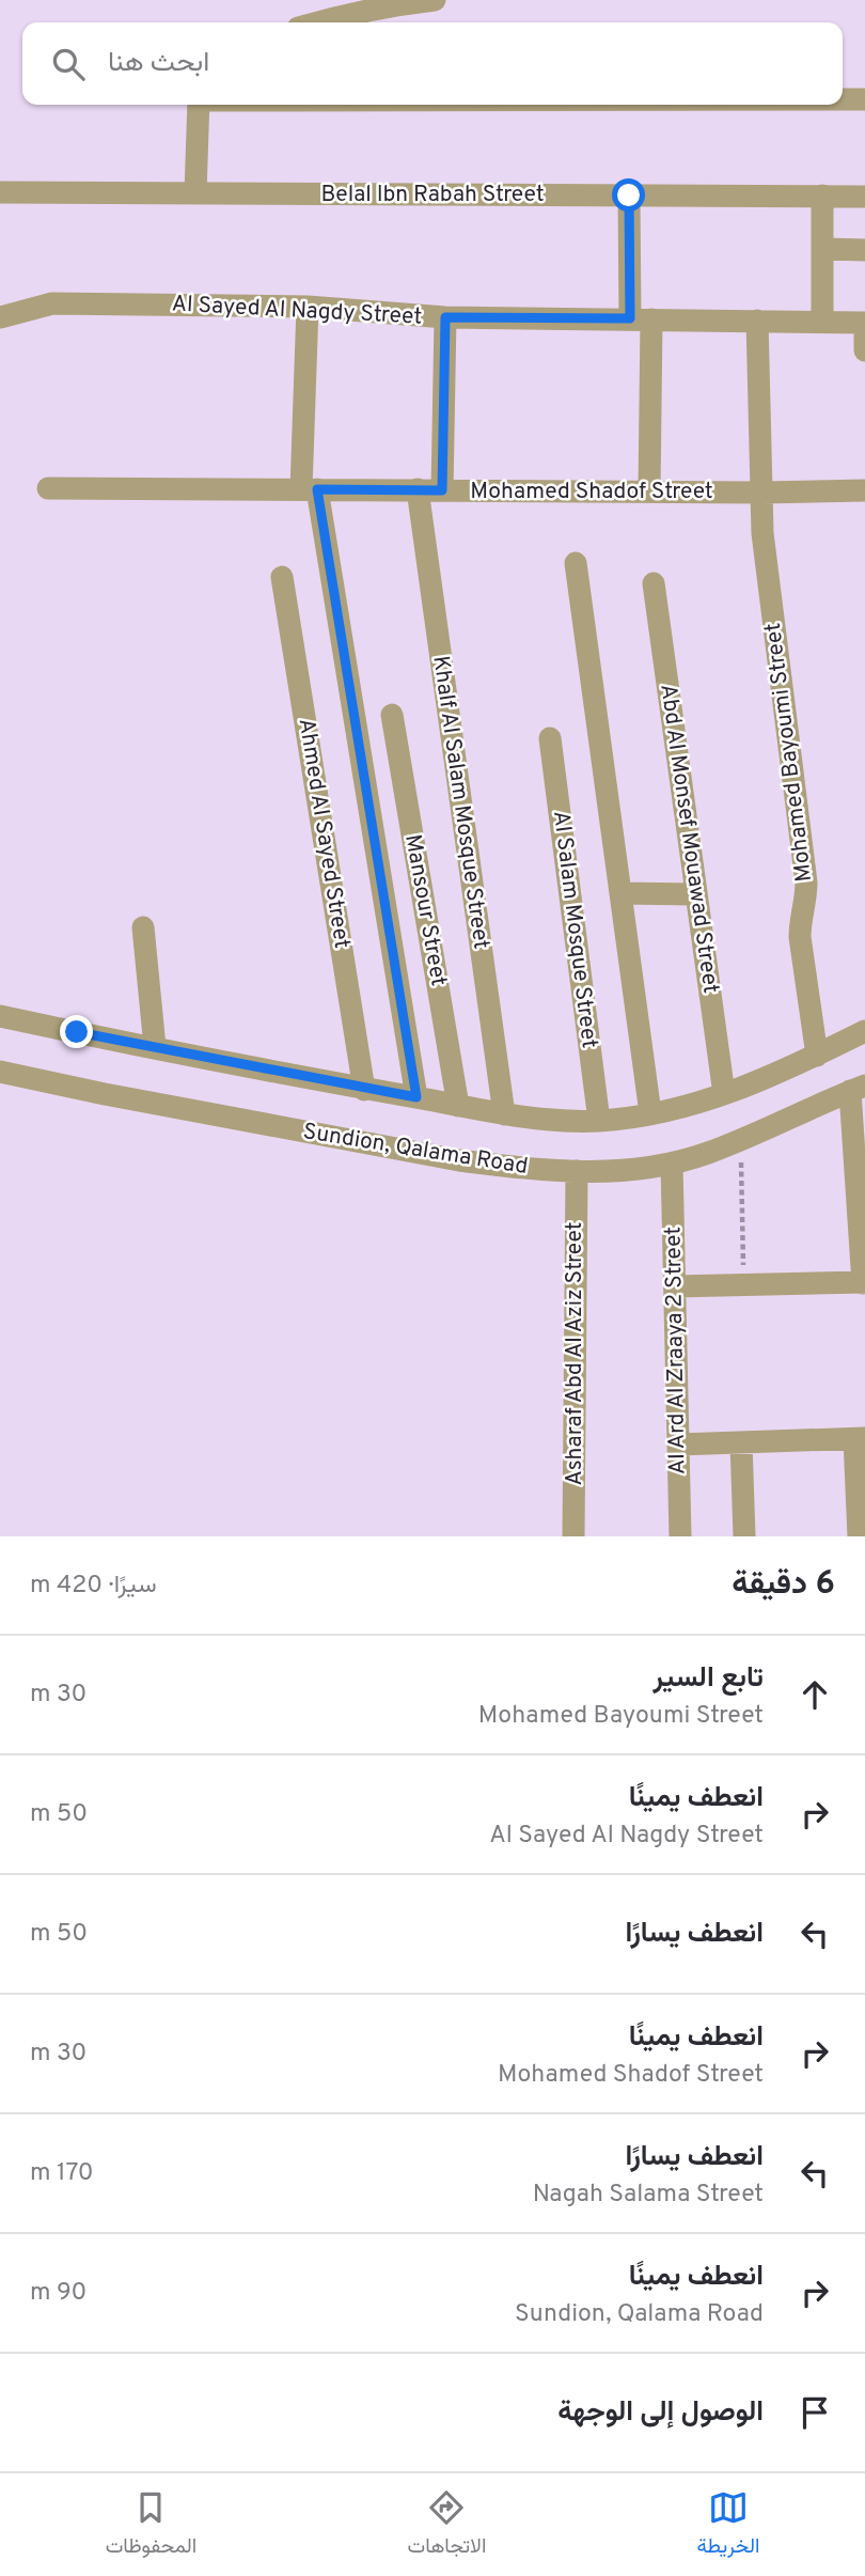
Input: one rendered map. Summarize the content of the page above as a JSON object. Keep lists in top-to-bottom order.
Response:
{
  "streets": {
    "street": [
      "Belal Ibn Rabah Street",
      "Al Sayed Al Nagdy Street",
      "Mohamed Shadof Street",
      "Mohamed Bayoumi Street",
      "Khalf Al Salam Mosque Street",
      "Ahmed Al Sayed Street",
      "Abd Al Monsef Mouawad Street",
      "Mansour Street",
      "Al Salam Mosque Street",
      "Sundion, Qalama Road",
      "Al Ard Al Zraaya 2 Street",
      "Asharaf Abd Al Aziz Street"
    ]
  },
  "crossings": [
    ["Al Sayed Al Nagdy Street", "Mohamed Bayoumi Street"],
    ["Mohamed Shadof Street", "Mohamed Bayoumi Street"],
    ["Mohamed Shadof Street", "Khalf Al Salam Mosque Street"],
    ["Sundion, Qalama Road", "Al Ard Al Zraaya 2 Street"],
    ["Sundion, Qalama Road", "Asharaf Abd Al Aziz Street"]
  ],
  "page": {
    "search": "ابحث هنا",
    "heading": ["6 دقيقة", "سيرًا · 420 m"],
    "list": [
      ["تابع السير", "Mohamed Bayoumi Street", "30 m"],
      ["انعطف يمينًا", "Al Sayed Al Nagdy Street", "50 m"],
      ["انعطف يسارًا", "50 m"],
      ["انعطف يمينًا", "Mohamed Shadof Street", "30 m"],
      ["انعطف يسارًا", "Nagah Salama Street", "170 m"],
      ["انعطف يمينًا", "Sundion, Qalama Road", "90 m"],
      "الوصول إلى الوجهة"
    ],
    "nav": ["الخريطة", "الاتجاهات", "المحفوظات"]
  }
}
